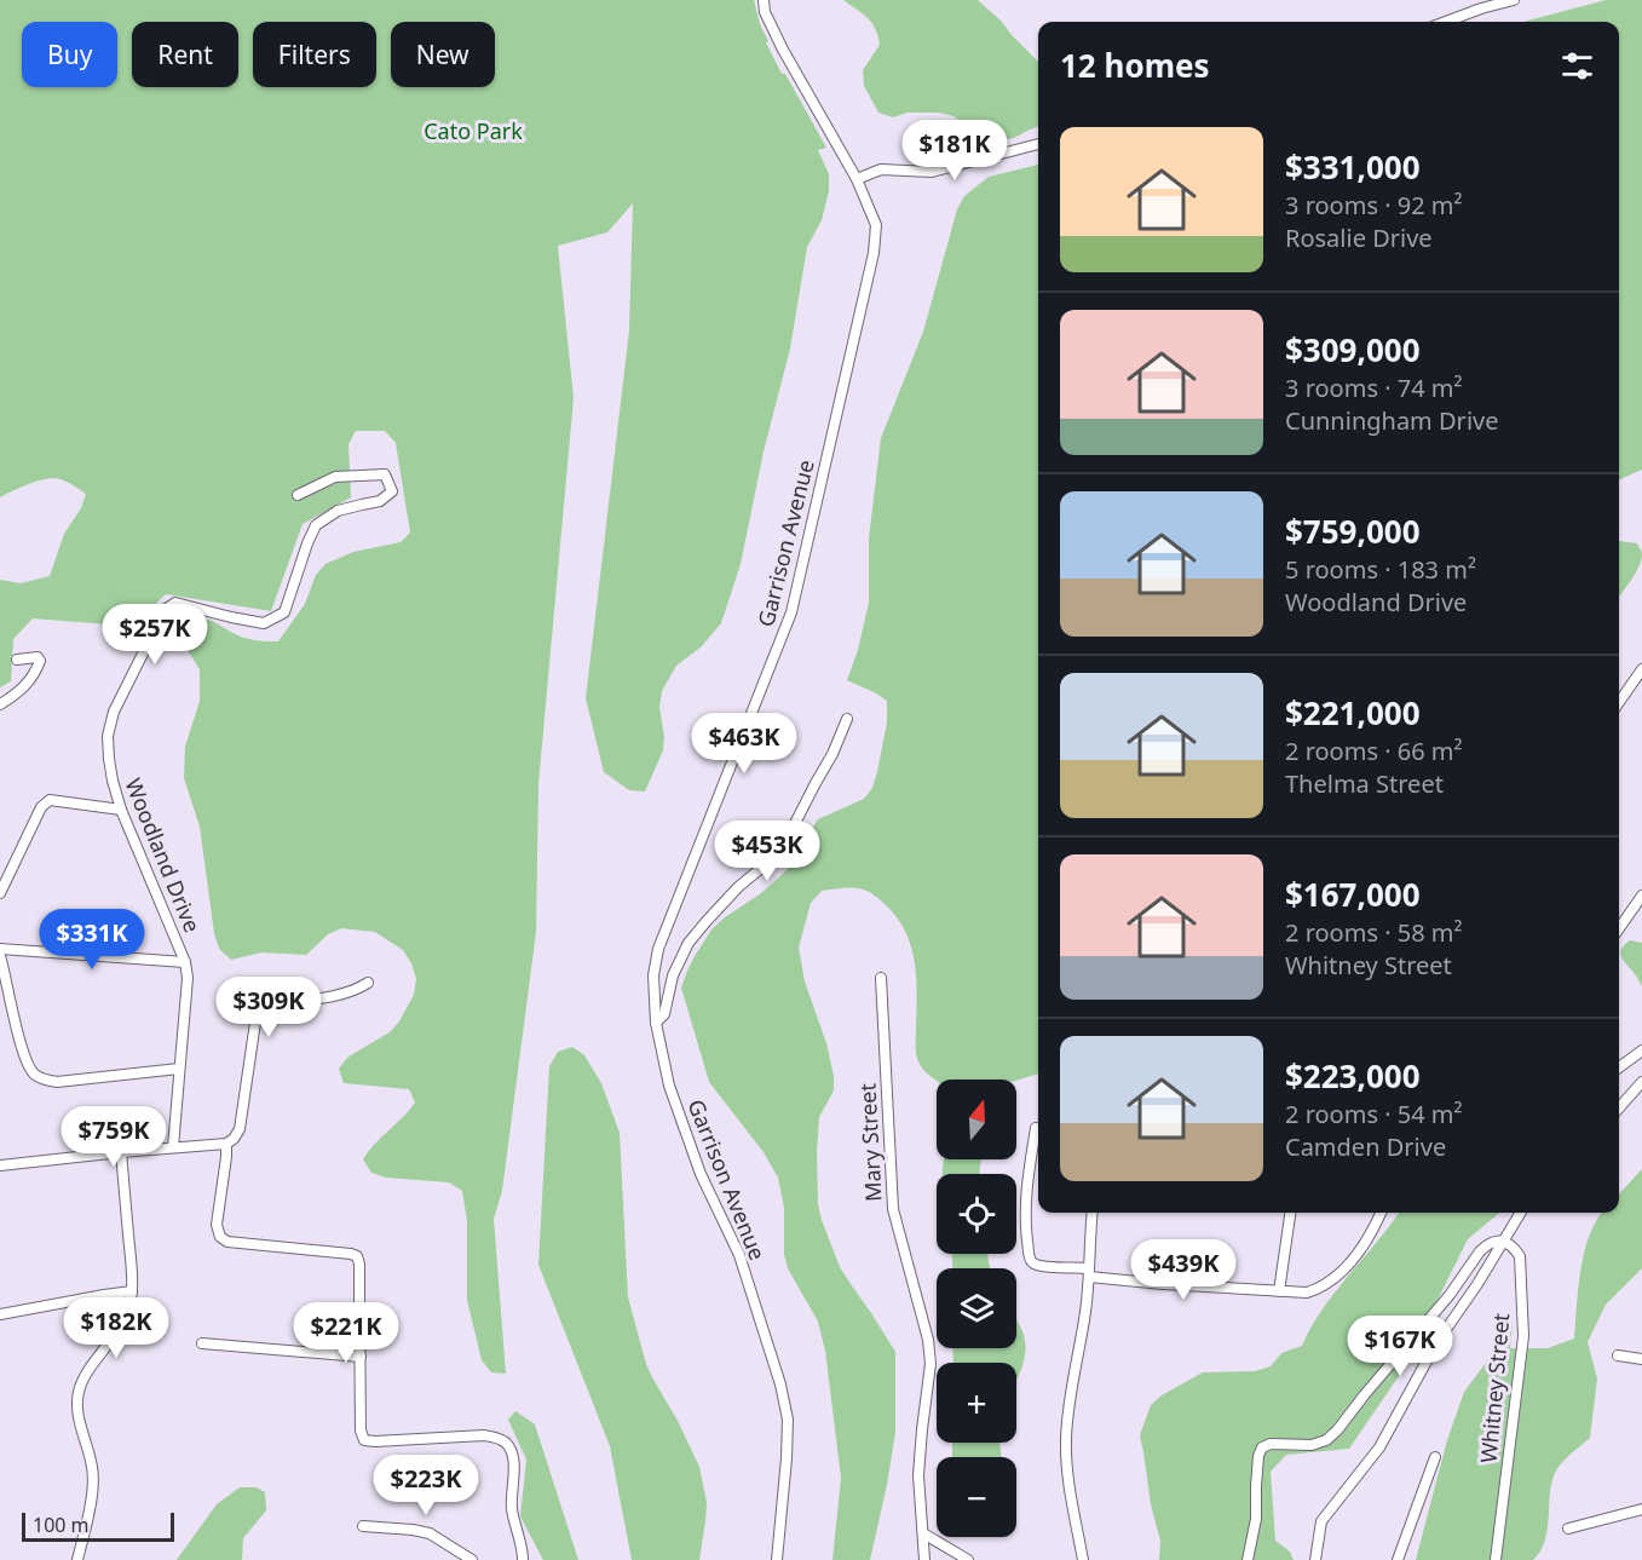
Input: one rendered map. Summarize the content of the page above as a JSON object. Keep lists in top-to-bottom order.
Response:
{
  "streets": {
    "street": [
      "Garrison Avenue",
      "Woodland Drive",
      "Mary Street",
      "Whitney Street"
    ]
  },
  "parks": ["Cato Park"],
  "scale_bar": "100 m",
  "north": "top",
  "page": {
    "chip": [
      "Buy",
      "Rent",
      "Filters",
      "New"
    ],
    "heading": "12 homes",
    "list": [
      {
        "name": "$331,000",
        "note": "3 rooms · 92 m² · Rosalie Drive"
      },
      {
        "name": "$309,000",
        "note": "3 rooms · 74 m² · Cunningham Drive"
      },
      {
        "name": "$759,000",
        "note": "5 rooms · 183 m² · Woodland Drive"
      },
      {
        "name": "$221,000",
        "note": "2 rooms · 66 m² · Thelma Street"
      },
      {
        "name": "$167,000",
        "note": "2 rooms · 58 m² · Whitney Street"
      },
      {
        "name": "$223,000",
        "note": "2 rooms · 54 m² · Camden Drive"
      }
    ],
    "price": [
      "$181K",
      "$257K",
      "$463K",
      "$453K",
      "$331K",
      "$309K",
      "$759K",
      "$439K",
      "$182K",
      "$221K",
      "$167K",
      "$223K"
    ],
    "map_buttons": ["+", "−"],
    "scale": "100 m"
  }
}
